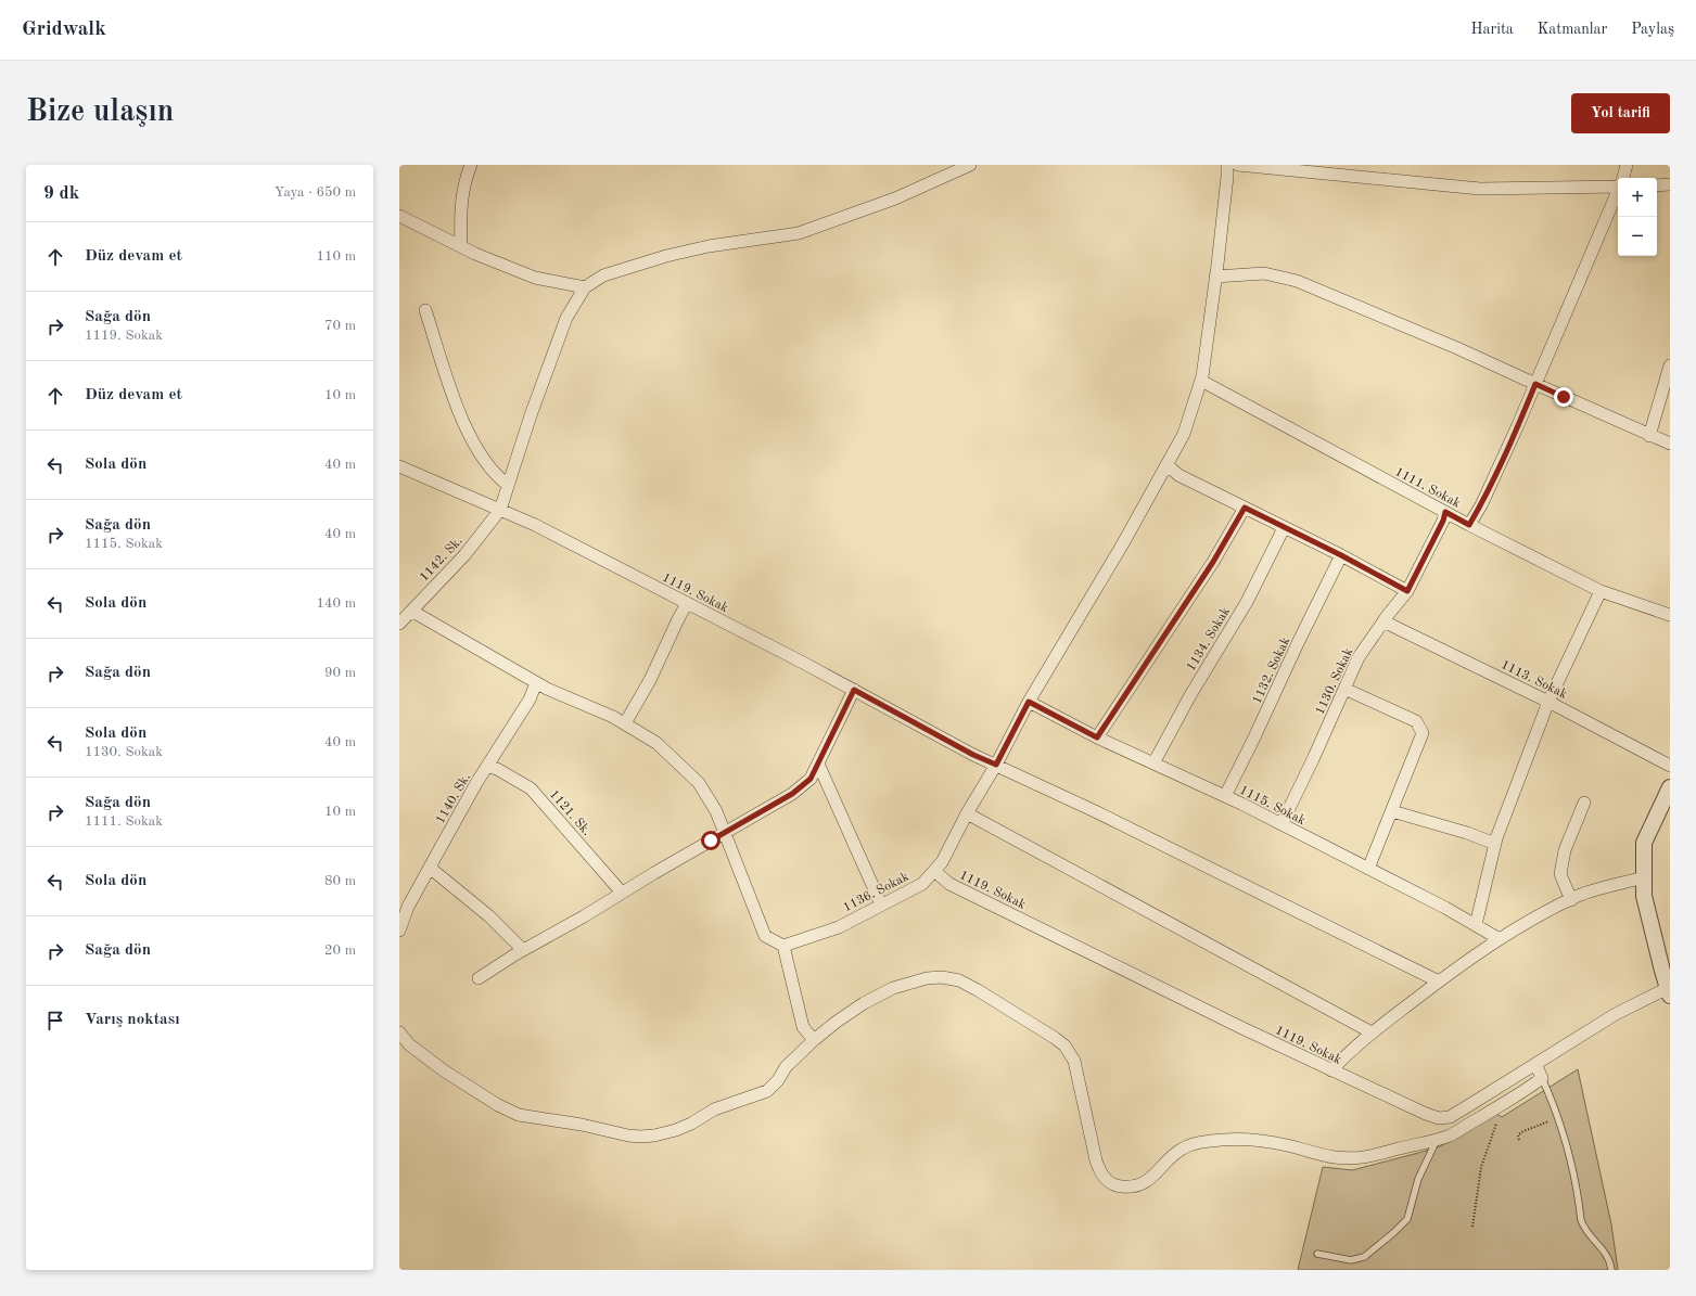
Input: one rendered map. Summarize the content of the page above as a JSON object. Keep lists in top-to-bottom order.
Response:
{
  "streets": {
    "street": [
      "1111. Sokak",
      "1142. Sk.",
      "1119. Sokak",
      "1134. Sokak",
      "1132. Sokak",
      "1113. Sokak",
      "1130. Sokak",
      "1140. Sk.",
      "1115. Sokak",
      "1121. Sk.",
      "1136. Sokak"
    ]
  },
  "crossings": [
    ["1111. Sokak", "1130. Sokak"],
    ["1111. Sokak", "1136. Sokak"],
    ["1142. Sk.", "1119. Sokak"],
    ["1119. Sokak", "1136. Sokak"],
    ["1134. Sokak", "1115. Sokak"],
    ["1132. Sokak", "1115. Sokak"],
    ["1113. Sokak", "1130. Sokak"],
    ["1130. Sokak", "1115. Sokak"],
    ["1140. Sk.", "1121. Sk."],
    ["1115. Sokak", "1136. Sokak"]
  ],
  "page": {
    "header": "Gridwalk",
    "nav": ["Harita", "Katmanlar", "Paylaş"],
    "buttons": "Yol tarifi",
    "title": "Bize ulaşın",
    "heading": ["9 dk", "Yaya · 650 m"],
    "map_buttons": ["+", "−"],
    "list": [
      ["Düz devam et", "110 m"],
      ["Sağa dön", "1119. Sokak", "70 m"],
      ["Düz devam et", "10 m"],
      ["Sola dön", "40 m"],
      ["Sağa dön", "1115. Sokak", "40 m"],
      ["Sola dön", "140 m"],
      ["Sağa dön", "90 m"],
      ["Sola dön", "1130. Sokak", "40 m"],
      ["Sağa dön", "1111. Sokak", "10 m"],
      ["Sola dön", "80 m"],
      ["Sağa dön", "20 m"],
      "Varış noktası"
    ]
  }
}
